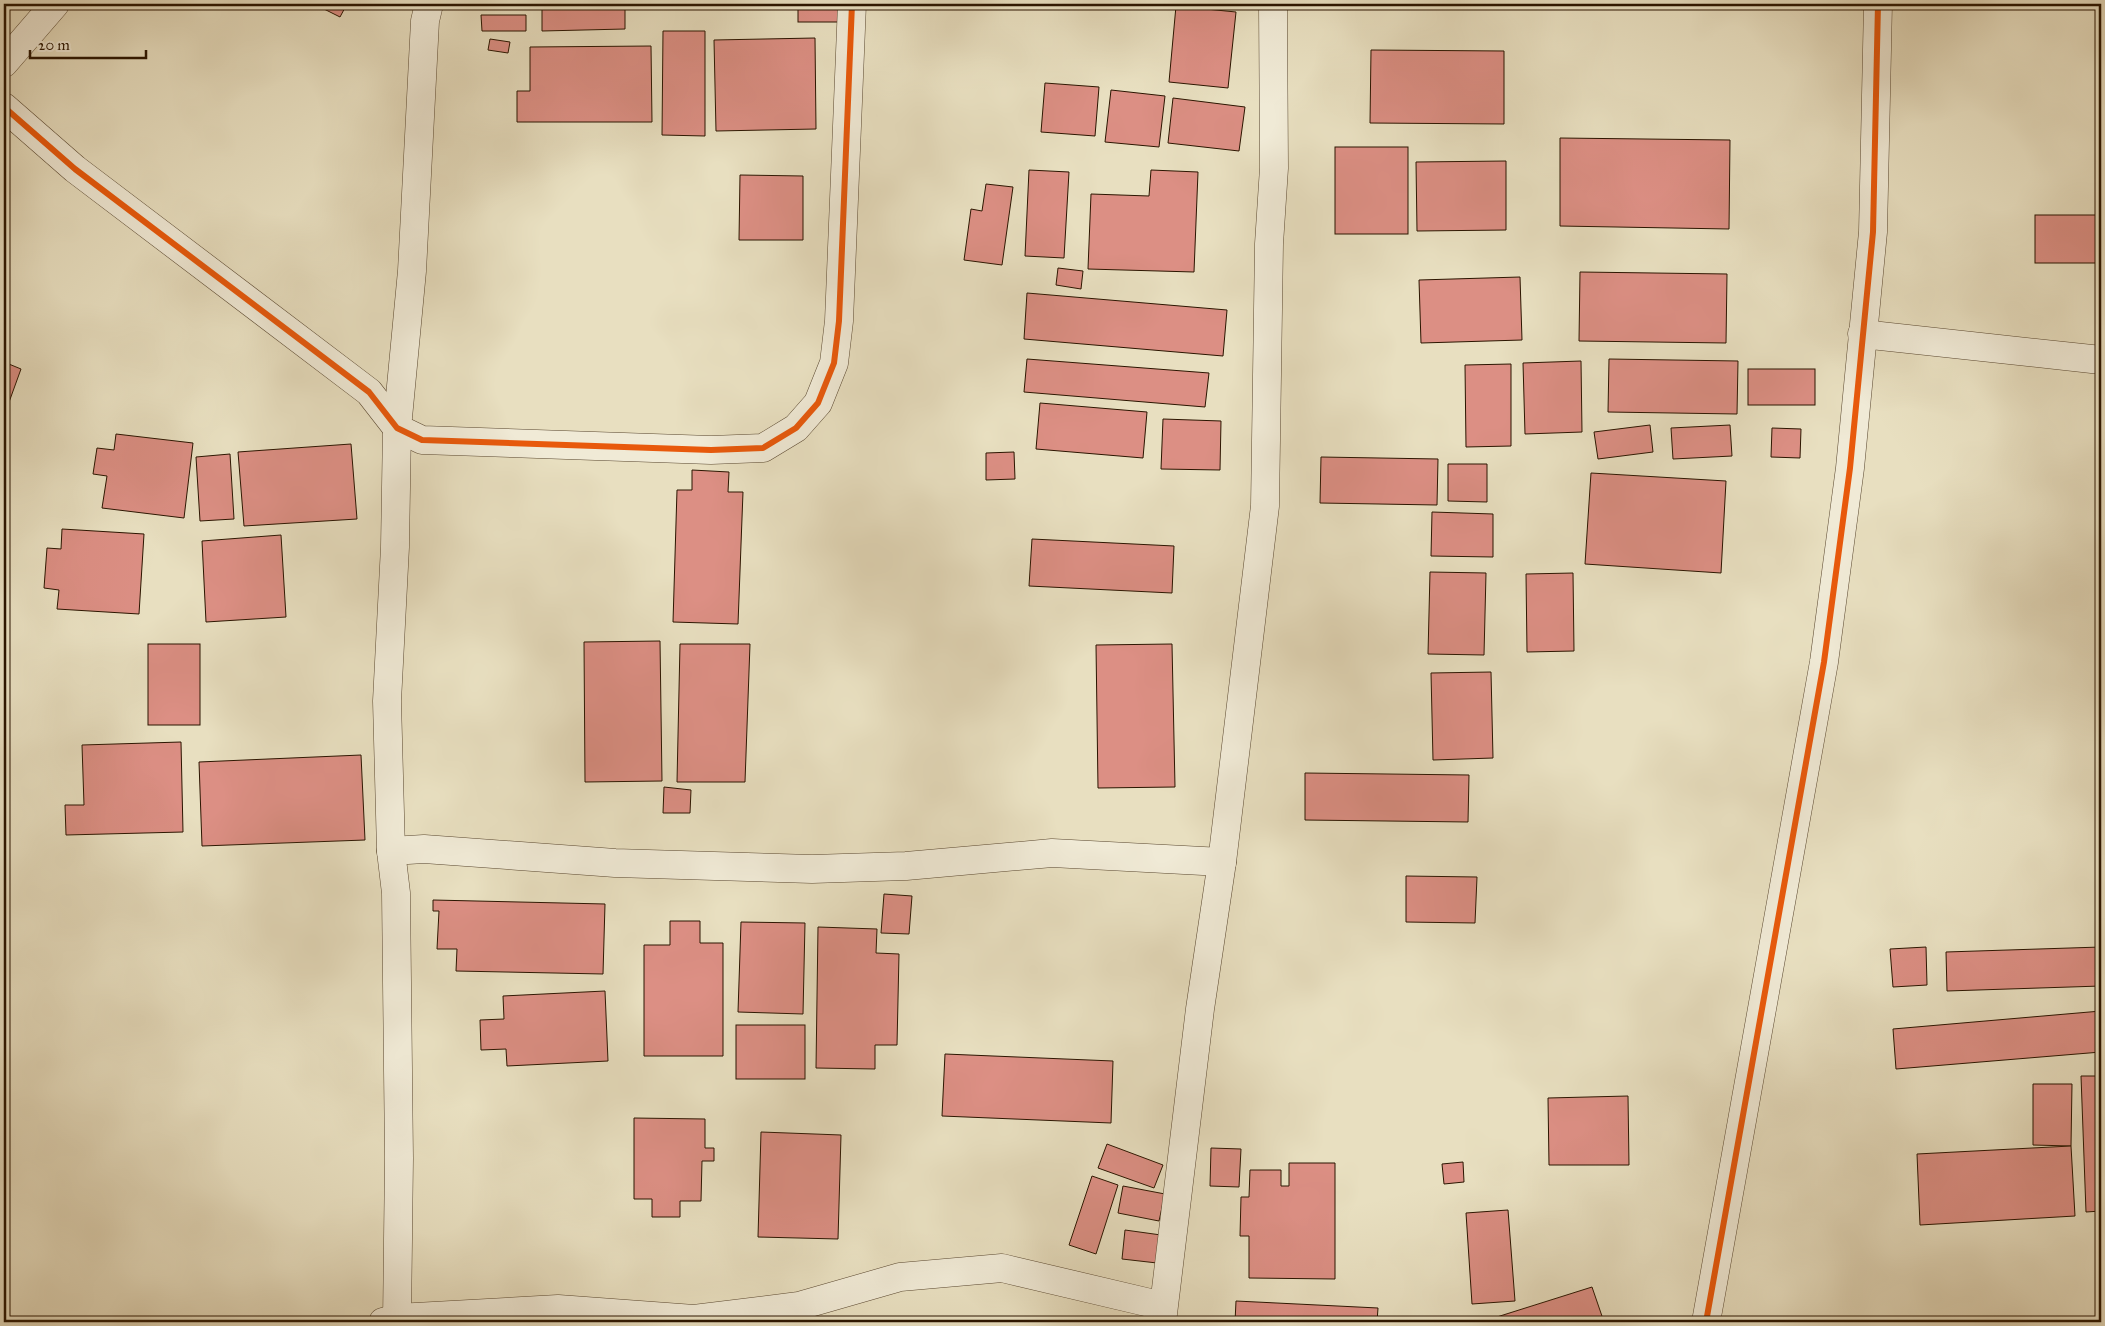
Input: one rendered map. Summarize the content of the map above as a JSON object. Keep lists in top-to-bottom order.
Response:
{
  "scale_bar": "20 m"
}
